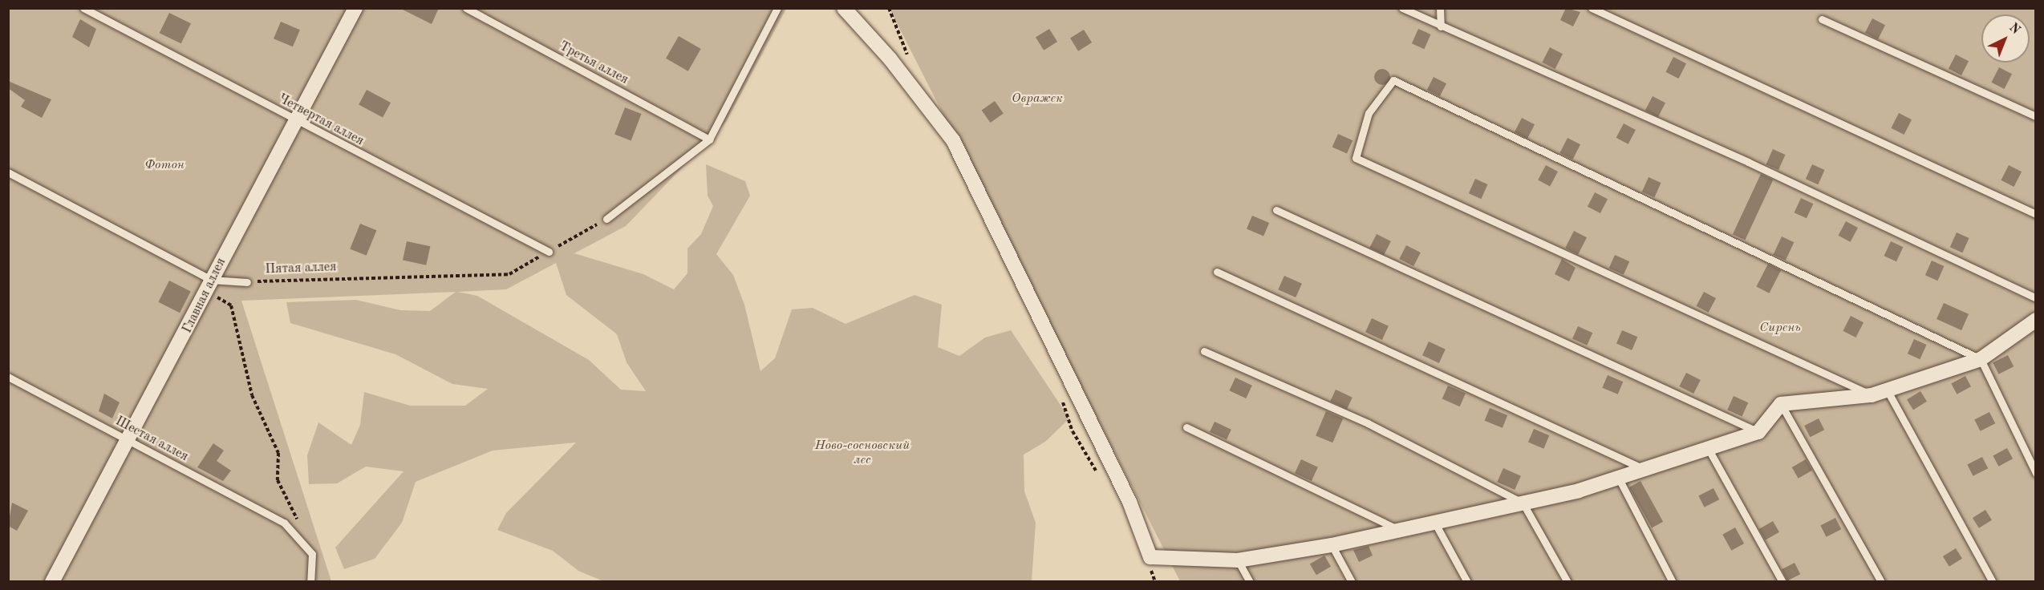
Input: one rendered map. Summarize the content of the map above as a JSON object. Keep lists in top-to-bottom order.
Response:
{
  "streets": {
    "street": ["Главная аллея"],
    "lane": [
      "Третья аллея",
      "Четвертая аллея",
      "Пятая аллея",
      "Шестая аллея"
    ]
  },
  "crossings": [
    ["Четвертая аллея", "Пятая аллея"],
    ["Четвертая аллея", "Главная аллея"],
    ["Пятая аллея", "Главная аллея"],
    ["Главная аллея", "Шестая аллея"]
  ],
  "parks": [
    "Овражек",
    "Фотон",
    "Сирень",
    "Ново-сосновский лес"
  ],
  "north": "top right"
}
